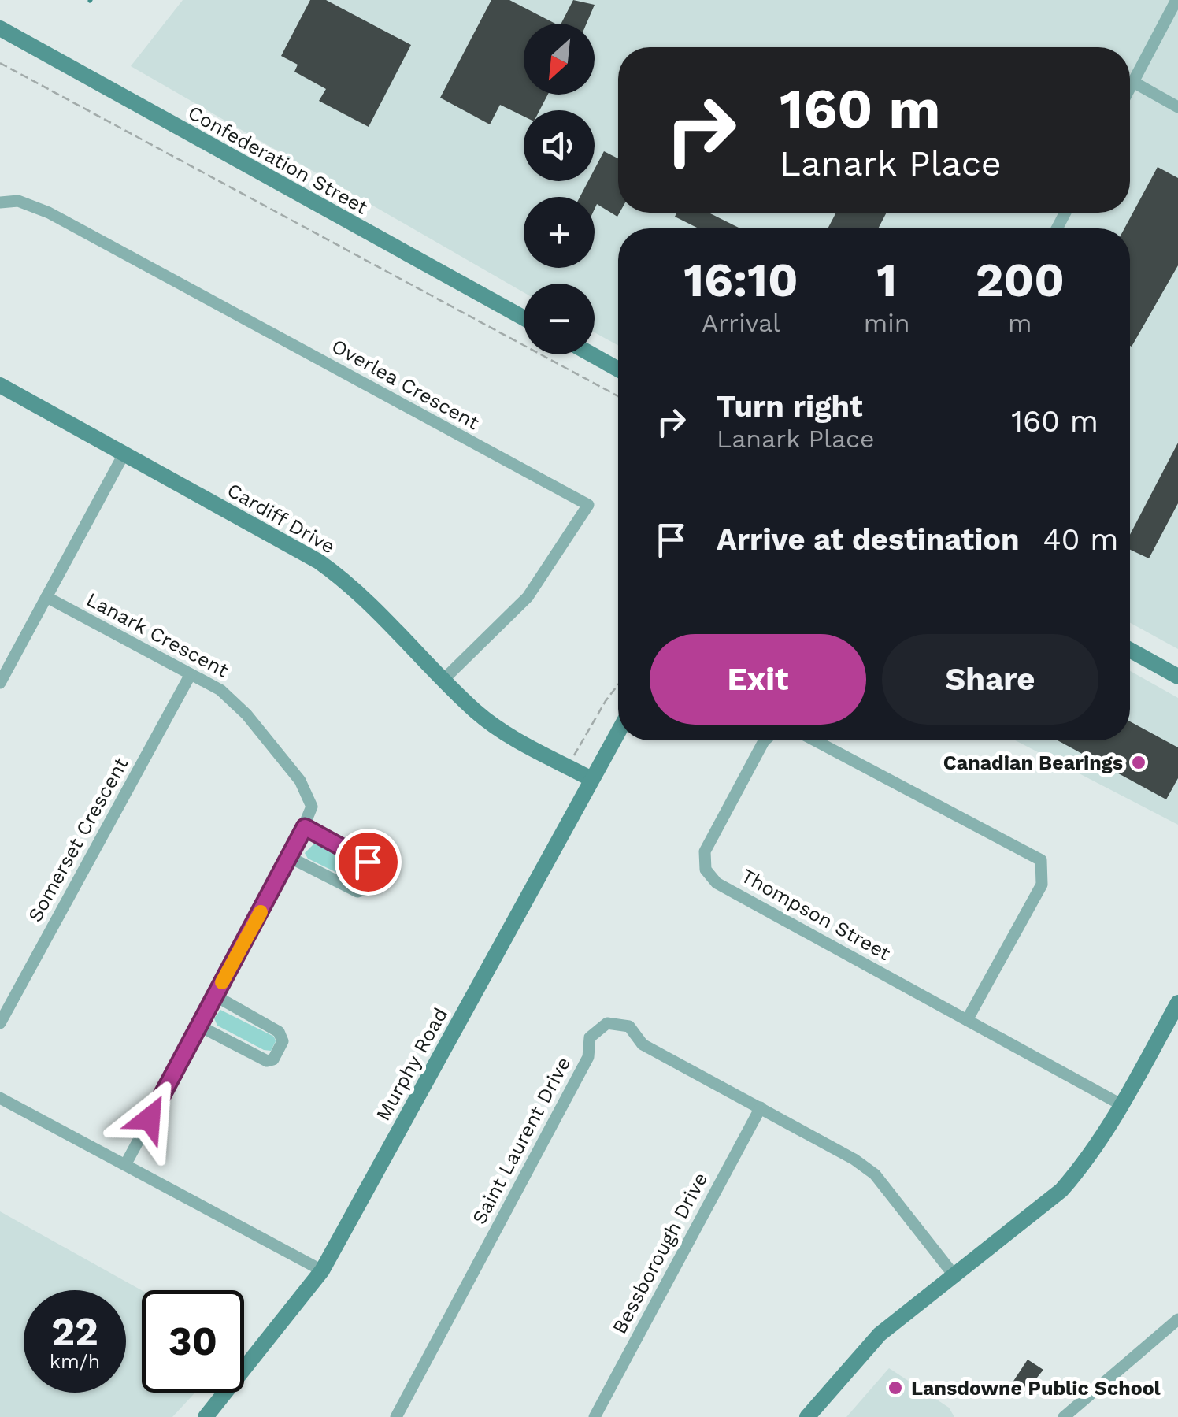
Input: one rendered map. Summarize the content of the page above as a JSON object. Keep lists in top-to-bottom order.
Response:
{
  "streets": {
    "street": [
      "Confederation Street",
      "Overlea Crescent",
      "Cardiff Drive",
      "Lanark Crescent",
      "Somerset Crescent",
      "Thompson Street",
      "Murphy Road",
      "Saint Laurent Drive",
      "Bessborough Drive"
    ]
  },
  "crossings": [
    ["Overlea Crescent", "Cardiff Drive"],
    ["Cardiff Drive", "Murphy Road"],
    ["Lanark Crescent", "Somerset Crescent"],
    ["Saint Laurent Drive", "Bessborough Drive"]
  ],
  "places": ["Canadian Bearings", "Lansdowne Public School"],
  "north": "bottom left",
  "page": {
    "map_buttons": ["+", "−"],
    "turn": ["160 m", "Lanark Place"],
    "eta": [
      "16:10",
      "Arrival",
      "1",
      "min",
      "200",
      "m"
    ],
    "list": [
      {
        "name": "Turn right",
        "note": "Lanark Place",
        "value": "160 m"
      },
      {
        "name": "Arrive at destination",
        "value": "40 m"
      }
    ],
    "buttons": ["Exit", "Share"],
    "speed": "22 km/h",
    "limit": "30"
  }
}
